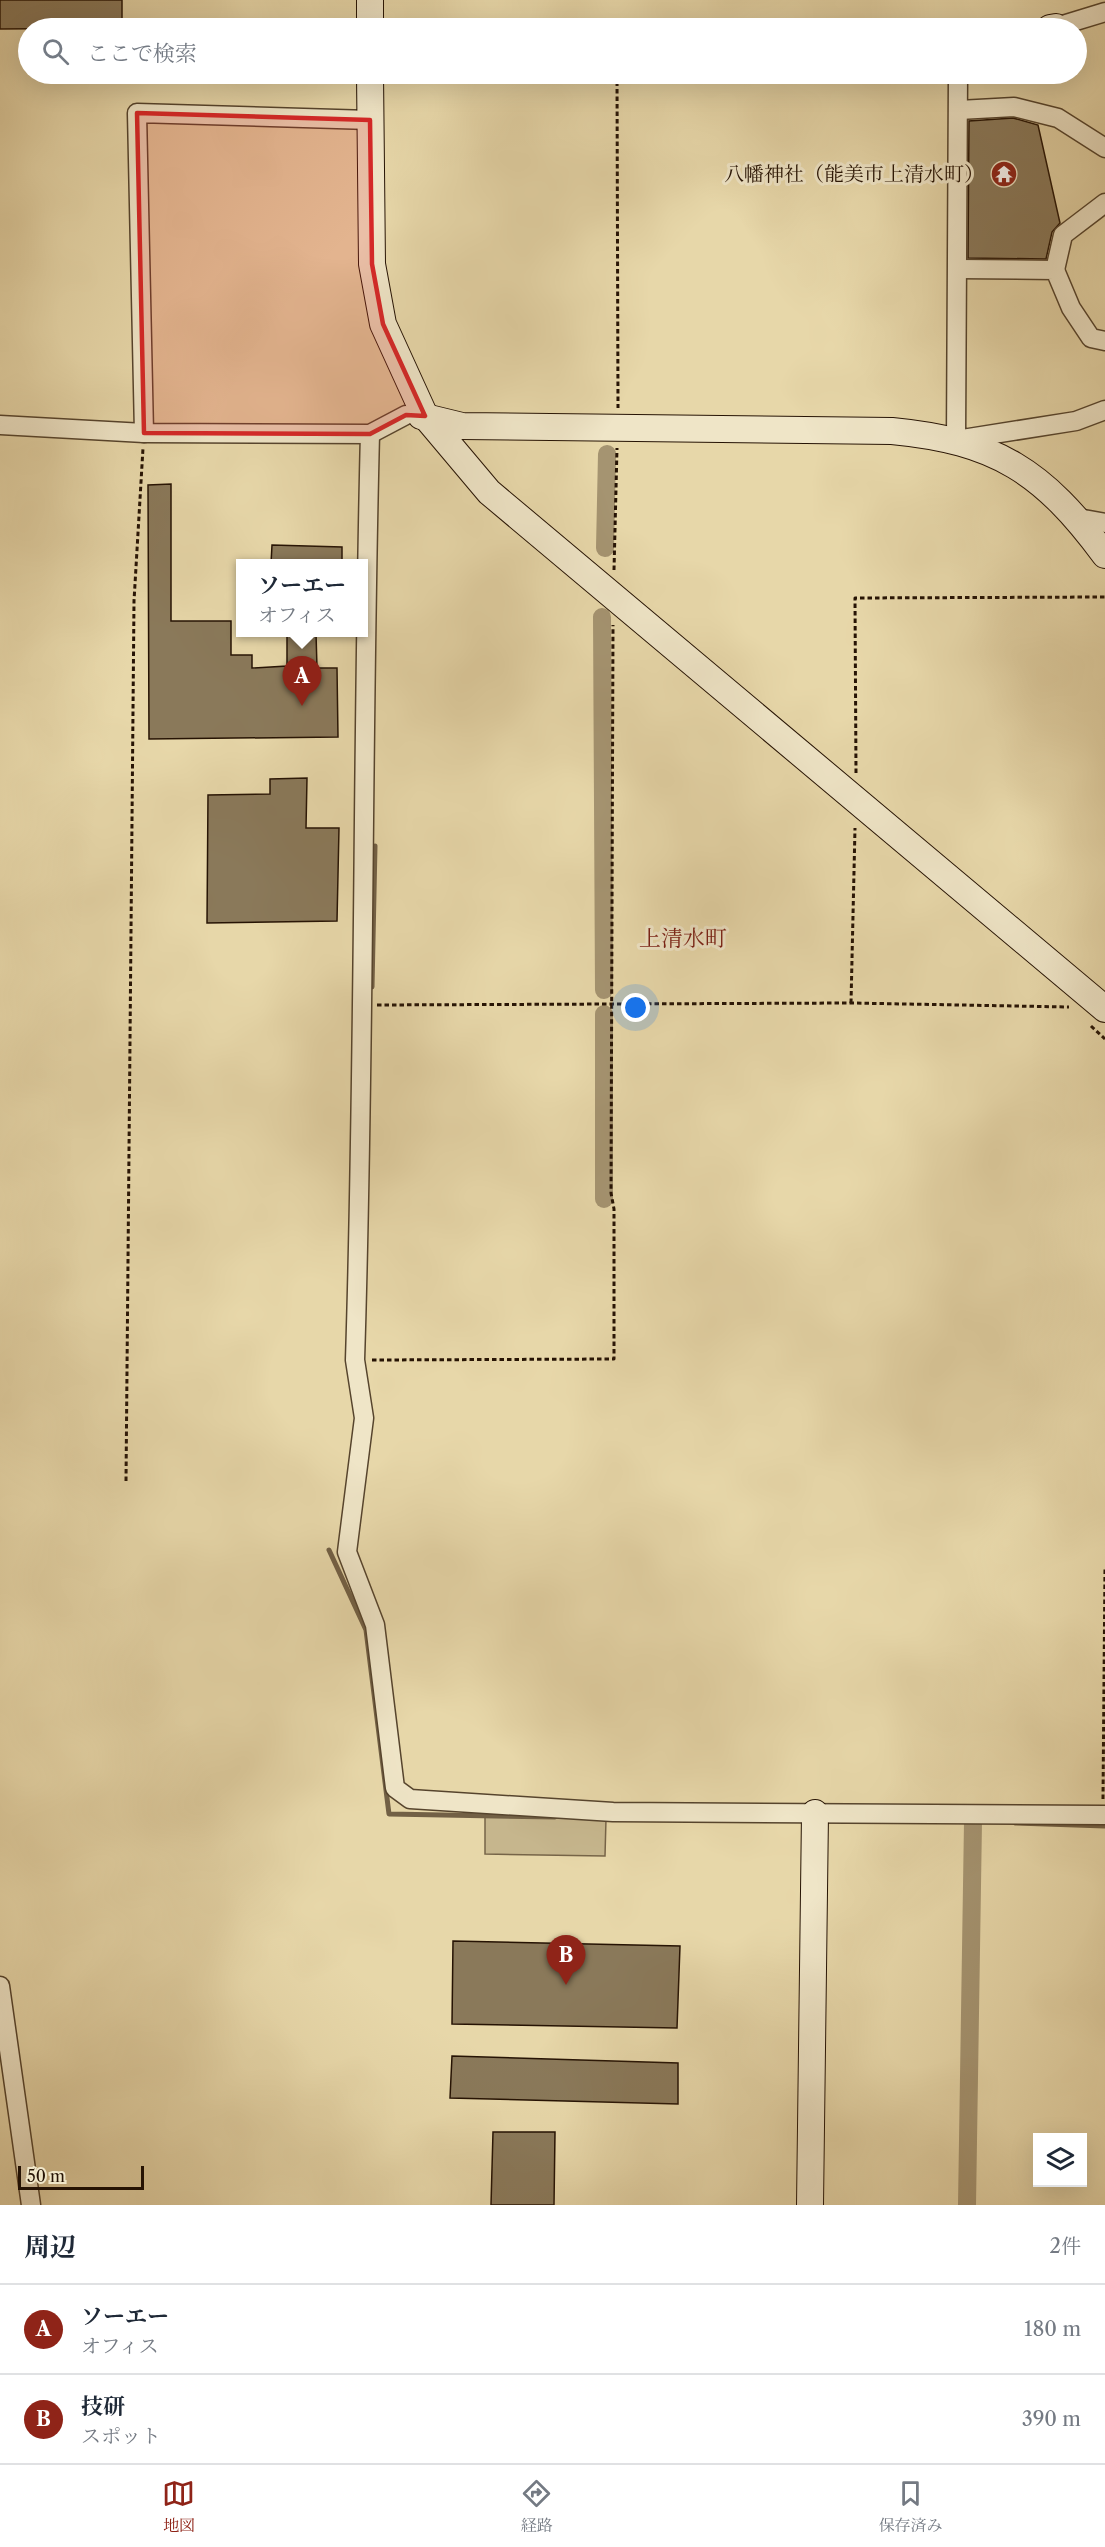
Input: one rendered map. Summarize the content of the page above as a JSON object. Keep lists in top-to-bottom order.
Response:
{
  "districts": ["上清水町"],
  "places": {
    "temple": ["八幡神社（能美市上清水町）"]
  },
  "scale_bar": "50 m",
  "page": {
    "search": "ここで検索",
    "popup": ["ソーエー", "オフィス"],
    "pins": ["A", "B"],
    "scale": "50 m",
    "heading": ["周辺", "2件"],
    "list": [
      {
        "mark": "A",
        "name": "ソーエー",
        "note": "オフィス",
        "value": "180 m"
      },
      {
        "mark": "B",
        "name": "技研",
        "note": "スポット",
        "value": "390 m"
      }
    ],
    "nav": ["地図", "経路", "保存済み"]
  }
}
